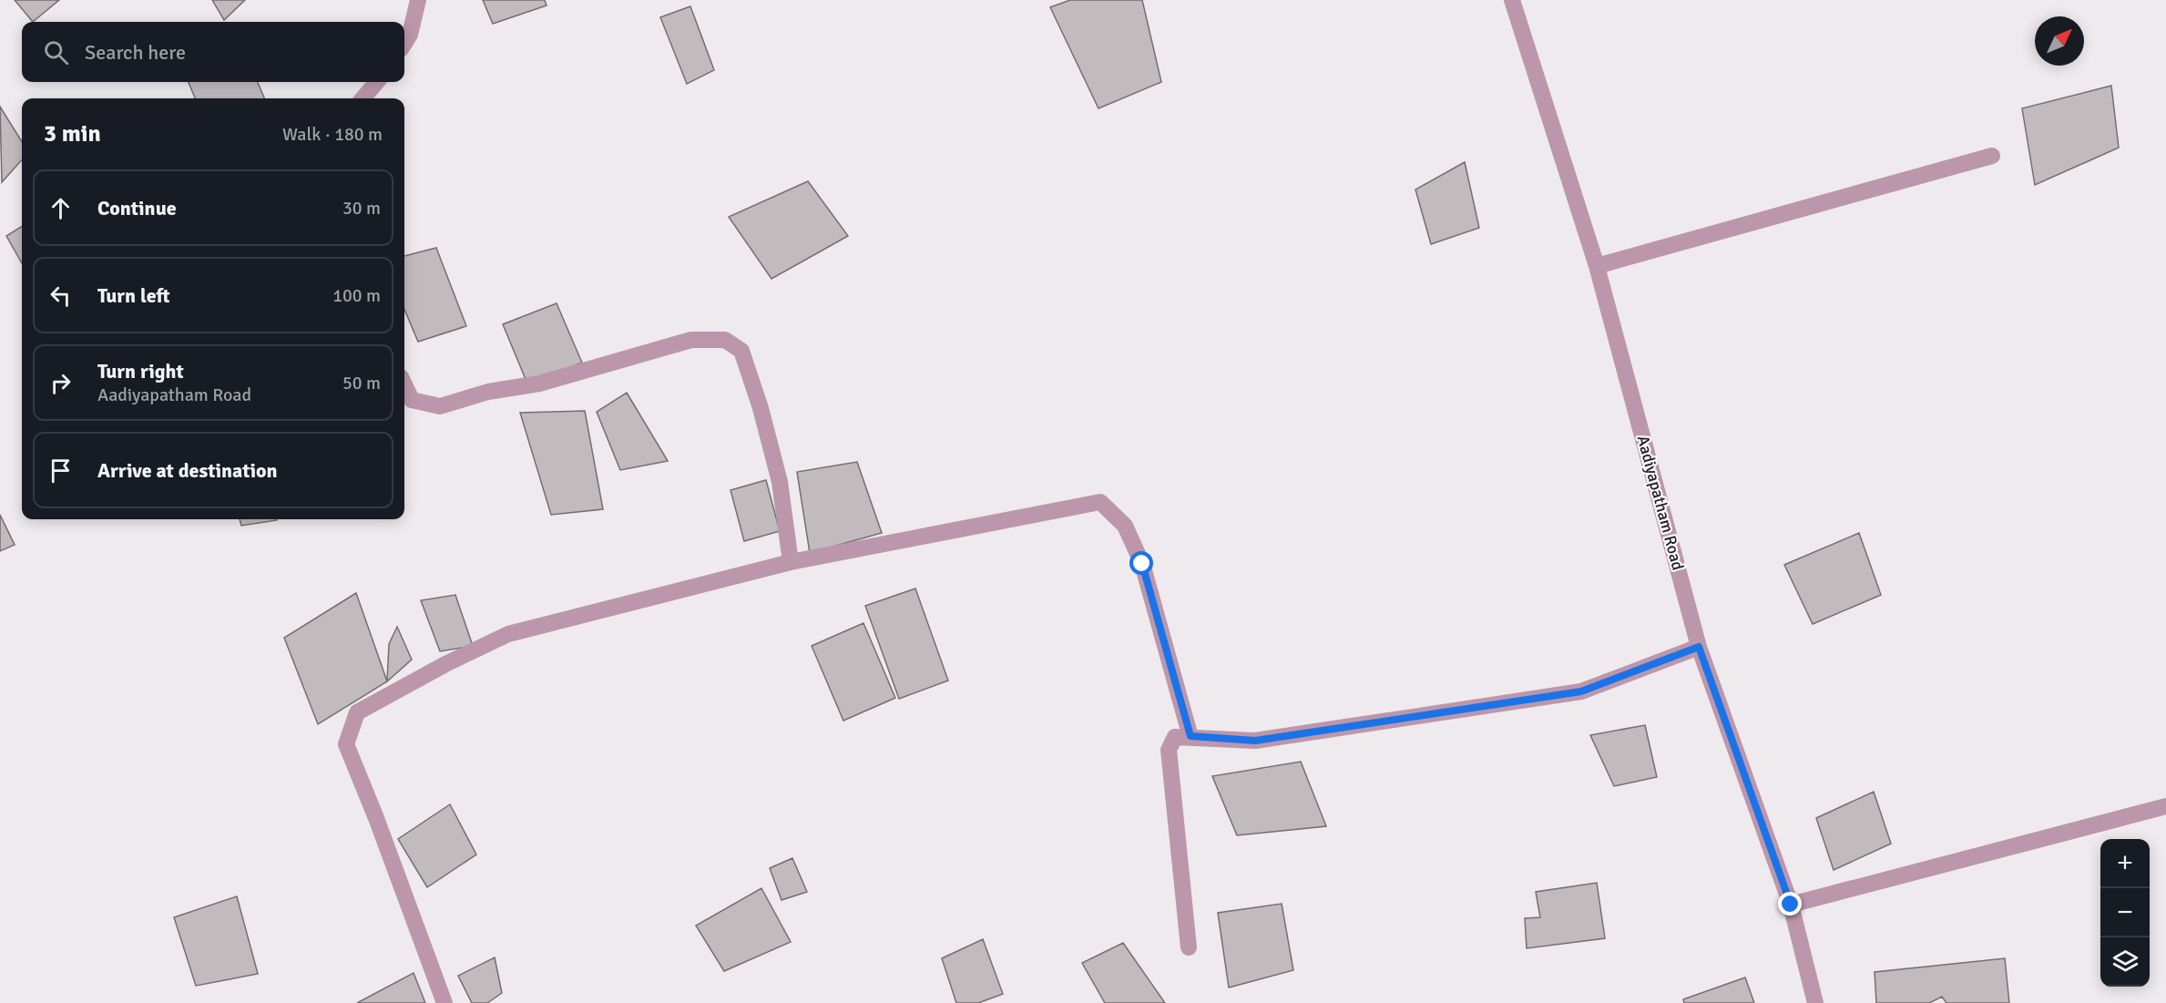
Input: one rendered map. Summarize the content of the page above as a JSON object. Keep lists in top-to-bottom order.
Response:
{
  "streets": {
    "street": ["Aadiyapatham Road"]
  },
  "north": "top right",
  "page": {
    "search": "Search here",
    "heading": ["3 min", "Walk · 180 m"],
    "list": [
      ["Continue", "30 m"],
      ["Turn left", "100 m"],
      ["Turn right", "Aadiyapatham Road", "50 m"],
      "Arrive at destination"
    ],
    "map_buttons": ["+", "−"]
  }
}
